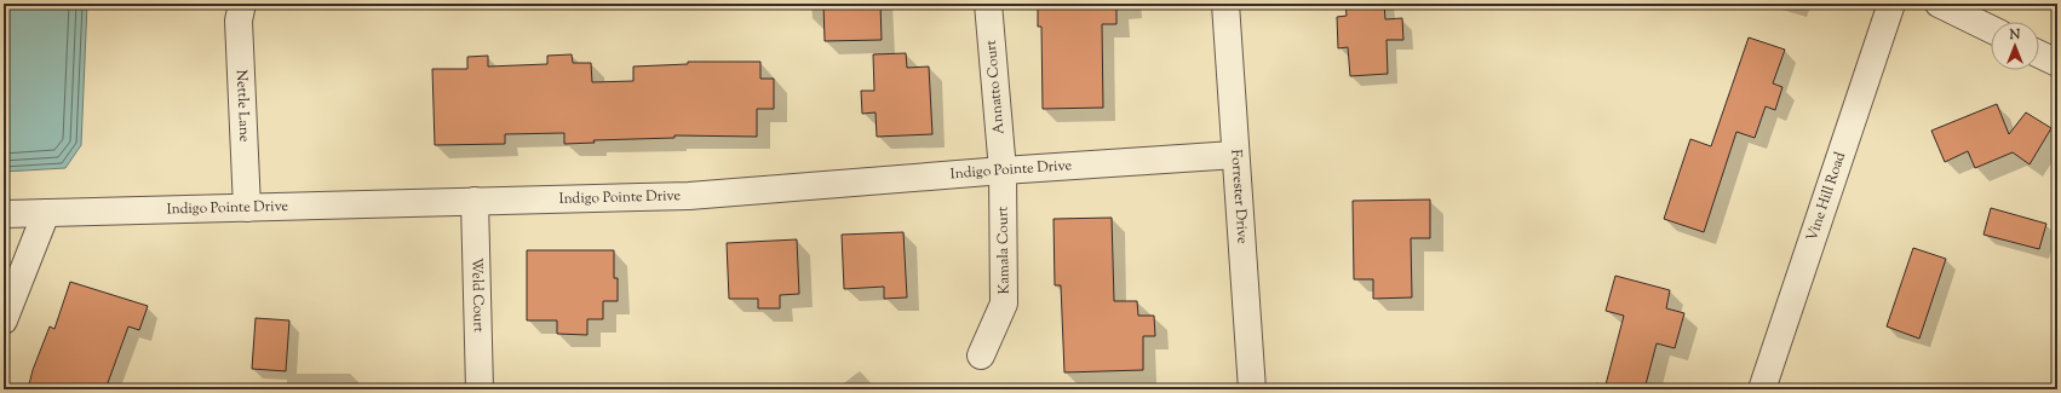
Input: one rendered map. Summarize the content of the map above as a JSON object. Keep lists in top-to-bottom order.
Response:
{
  "streets": {
    "street": [
      "Annatto Court",
      "Nettle Lane",
      "Indigo Pointe Drive",
      "Vine Hill Road",
      "Forrester Drive",
      "Kamala Court",
      "Weld Court"
    ]
  },
  "crossings": [
    ["Annatto Court", "Indigo Pointe Drive"],
    ["Annatto Court", "Kamala Court"],
    ["Nettle Lane", "Indigo Pointe Drive"],
    ["Indigo Pointe Drive", "Forrester Drive"],
    ["Indigo Pointe Drive", "Kamala Court"],
    ["Indigo Pointe Drive", "Weld Court"]
  ],
  "north": "top"
}
